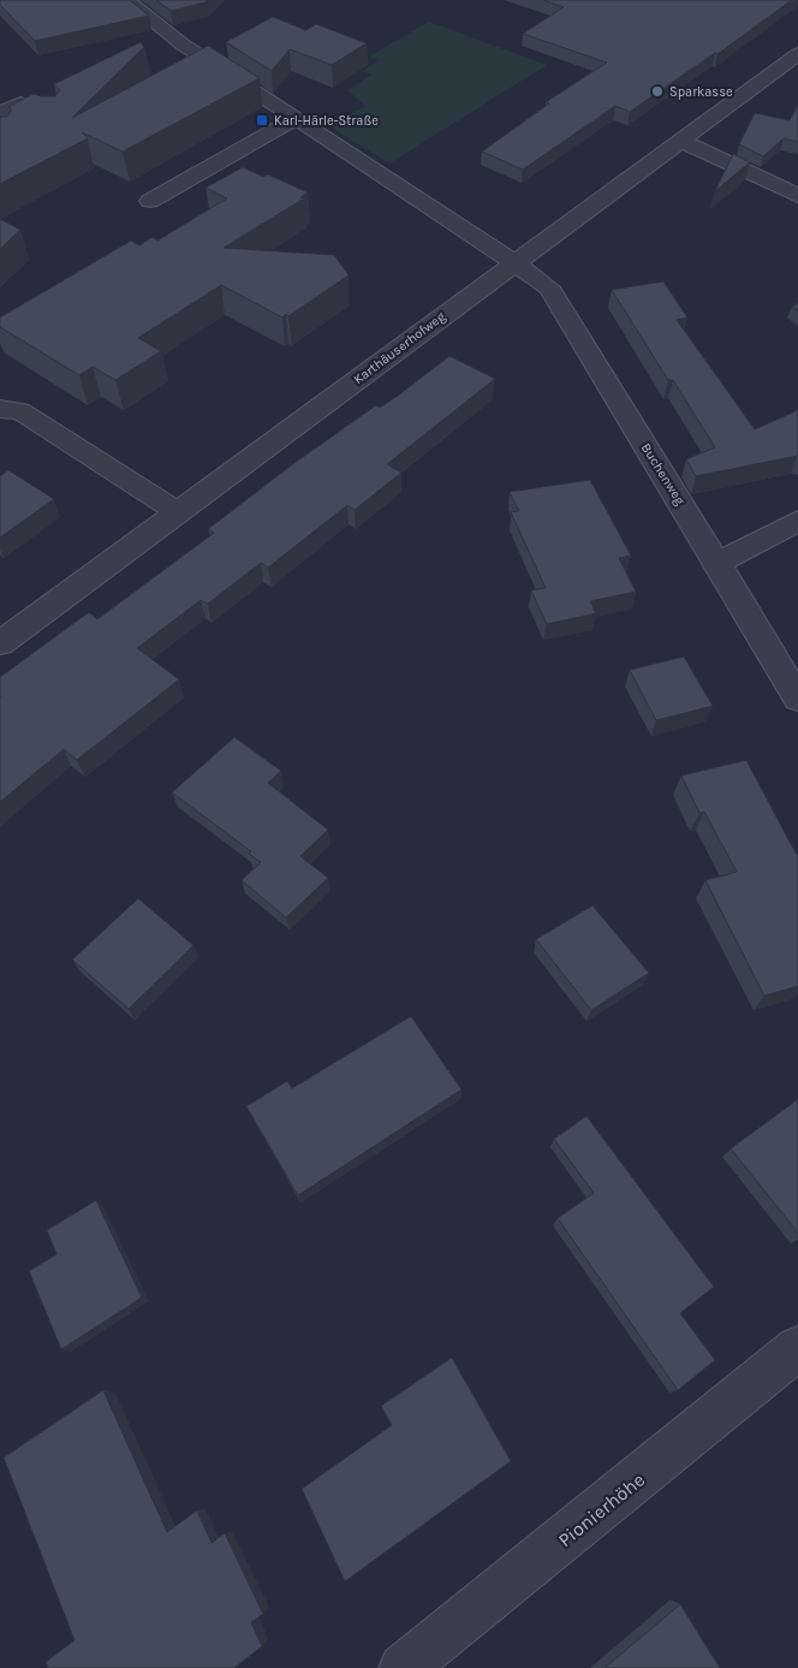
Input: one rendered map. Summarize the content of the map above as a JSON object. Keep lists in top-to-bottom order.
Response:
{
  "streets": {
    "street": ["Karthäuserhofweg", "Buchenweg", "Pionierhöhe"]
  },
  "crossings": [
    ["Karthäuserhofweg", "Buchenweg"]
  ],
  "places": {
    "other": ["Sparkasse"],
    "transit": ["Karl-Härle-Straße"]
  }
}
